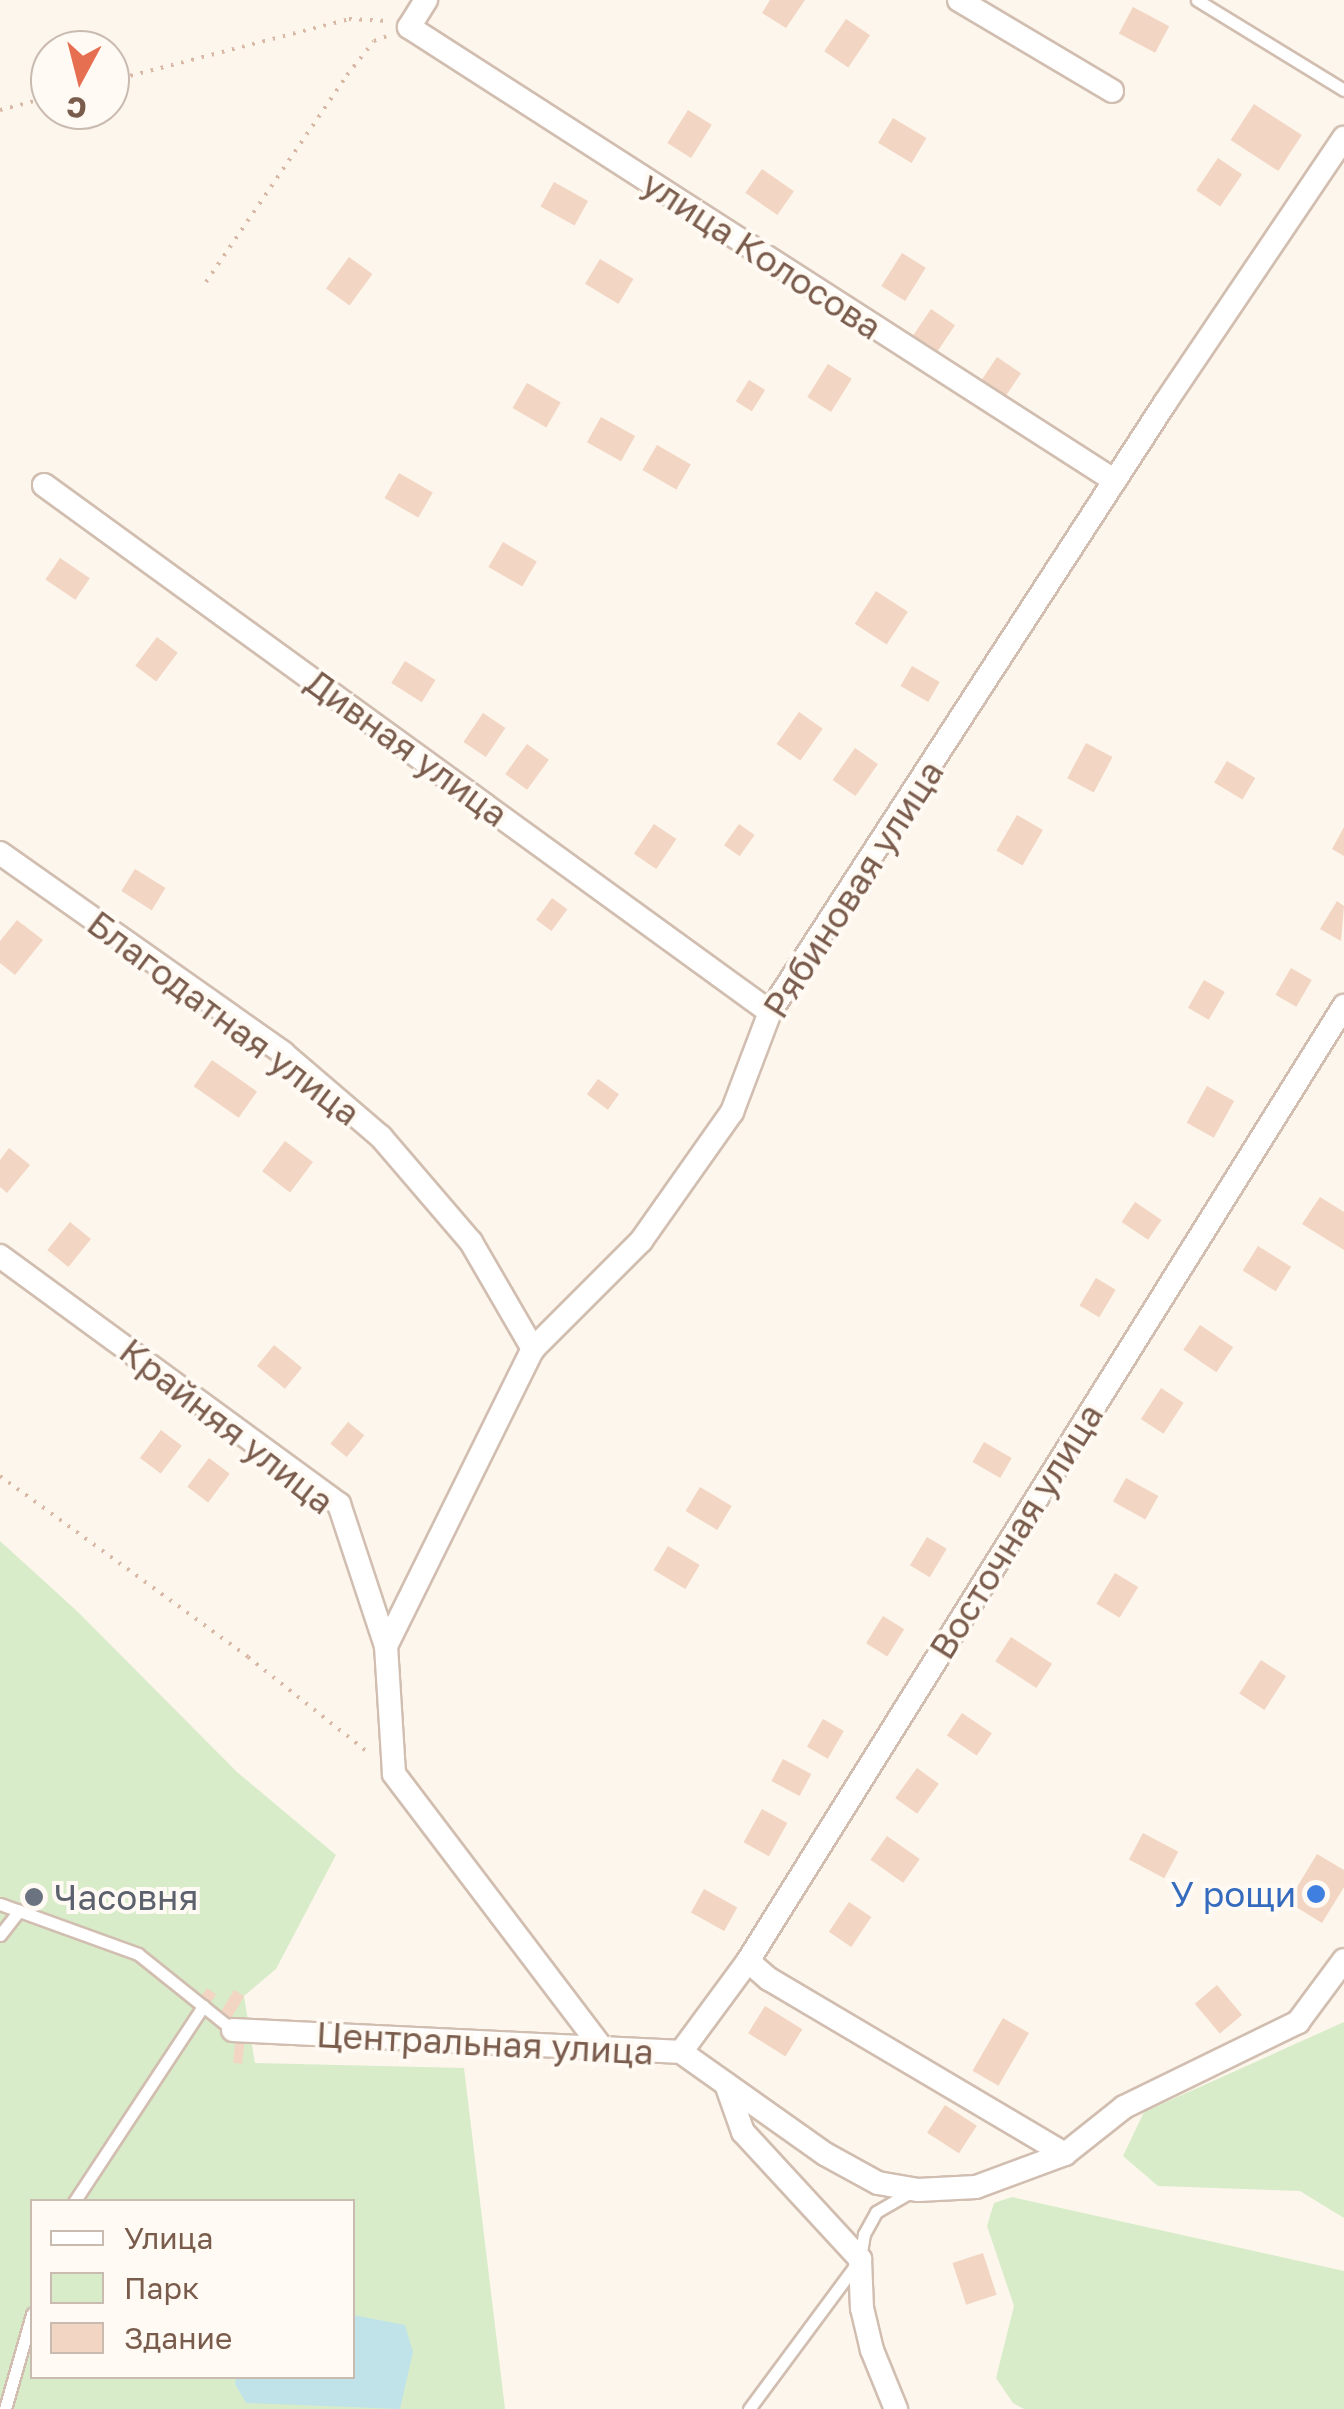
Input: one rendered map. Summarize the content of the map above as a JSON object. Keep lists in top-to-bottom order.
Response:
{
  "streets": {
    "street": [
      "улица Колосова",
      "Дивная улица",
      "Рябиновая улица",
      "Благодатная улица",
      "Крайняя улица",
      "Восточная улица",
      "Центральная улица"
    ]
  },
  "crossings": [
    ["улица Колосова", "Рябиновая улица"],
    ["Дивная улица", "Рябиновая улица"],
    ["Рябиновая улица", "Благодатная улица"],
    ["Рябиновая улица", "Крайняя улица"],
    ["Восточная улица", "Центральная улица"]
  ],
  "places": ["У рощи", "Часовня"],
  "legend": ["Улица", "Парк", "Здание"],
  "north": "bottom"
}
